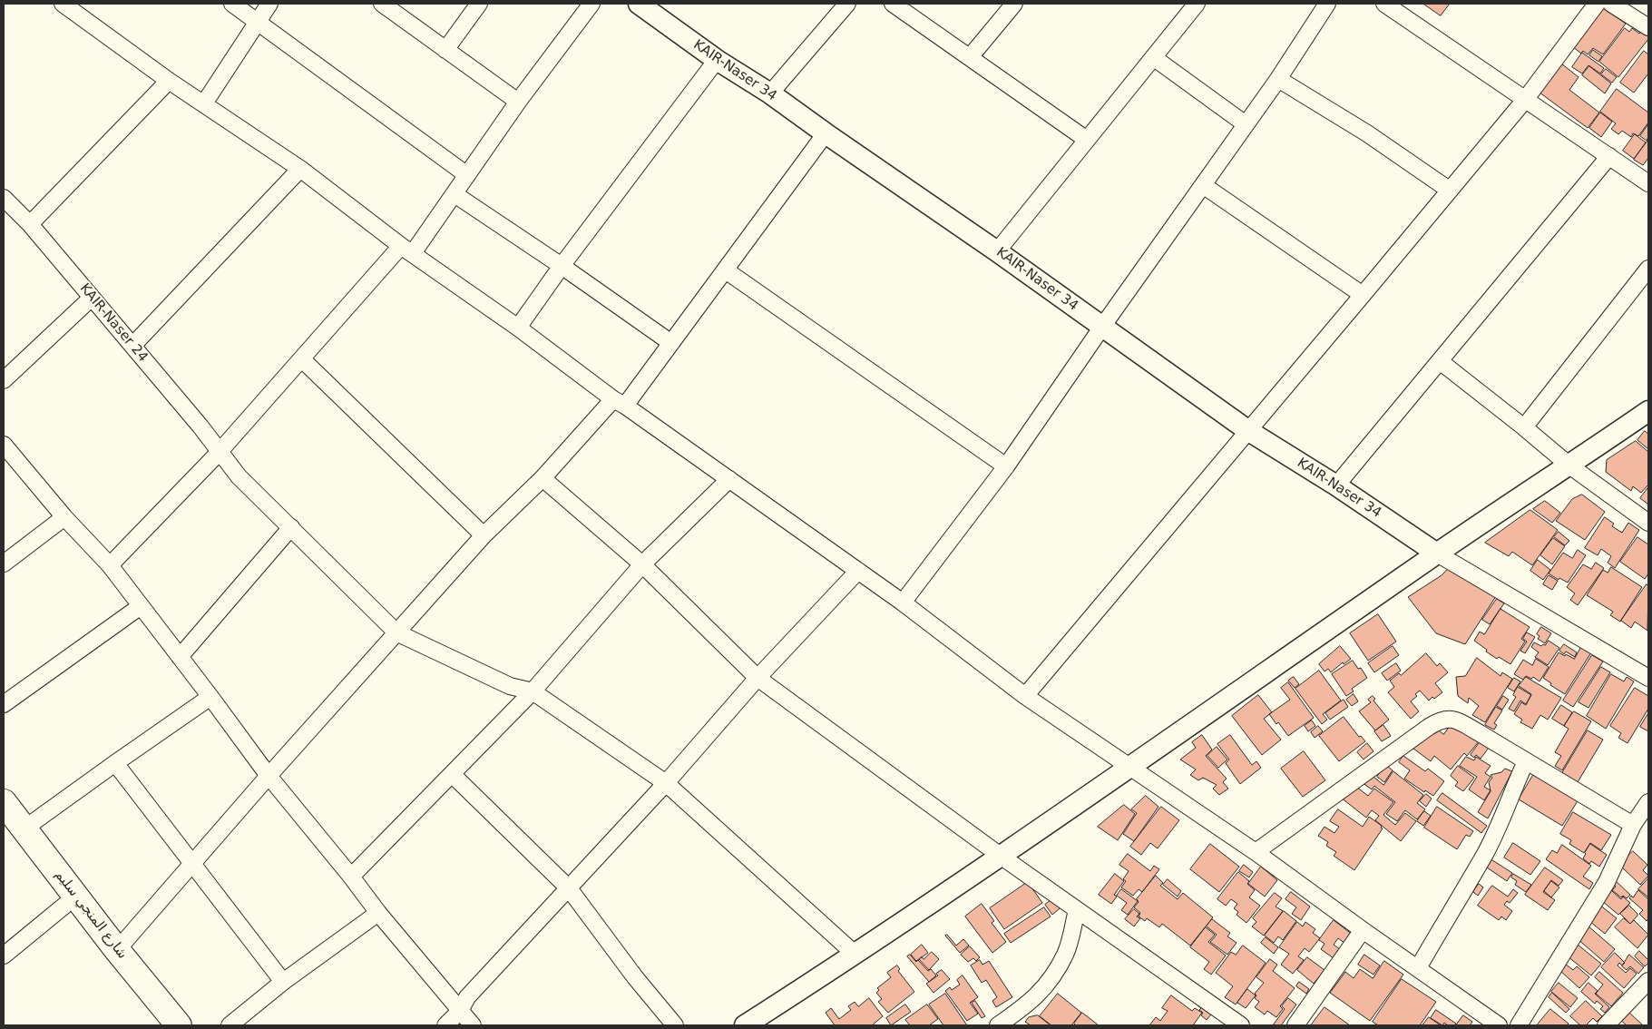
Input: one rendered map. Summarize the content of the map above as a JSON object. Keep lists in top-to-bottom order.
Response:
{
  "streets": {
    "main road": ["شارع المنجي سليم"],
    "street": ["KAIR-Naser 34", "KAIR-Naser 24"]
  }
}
